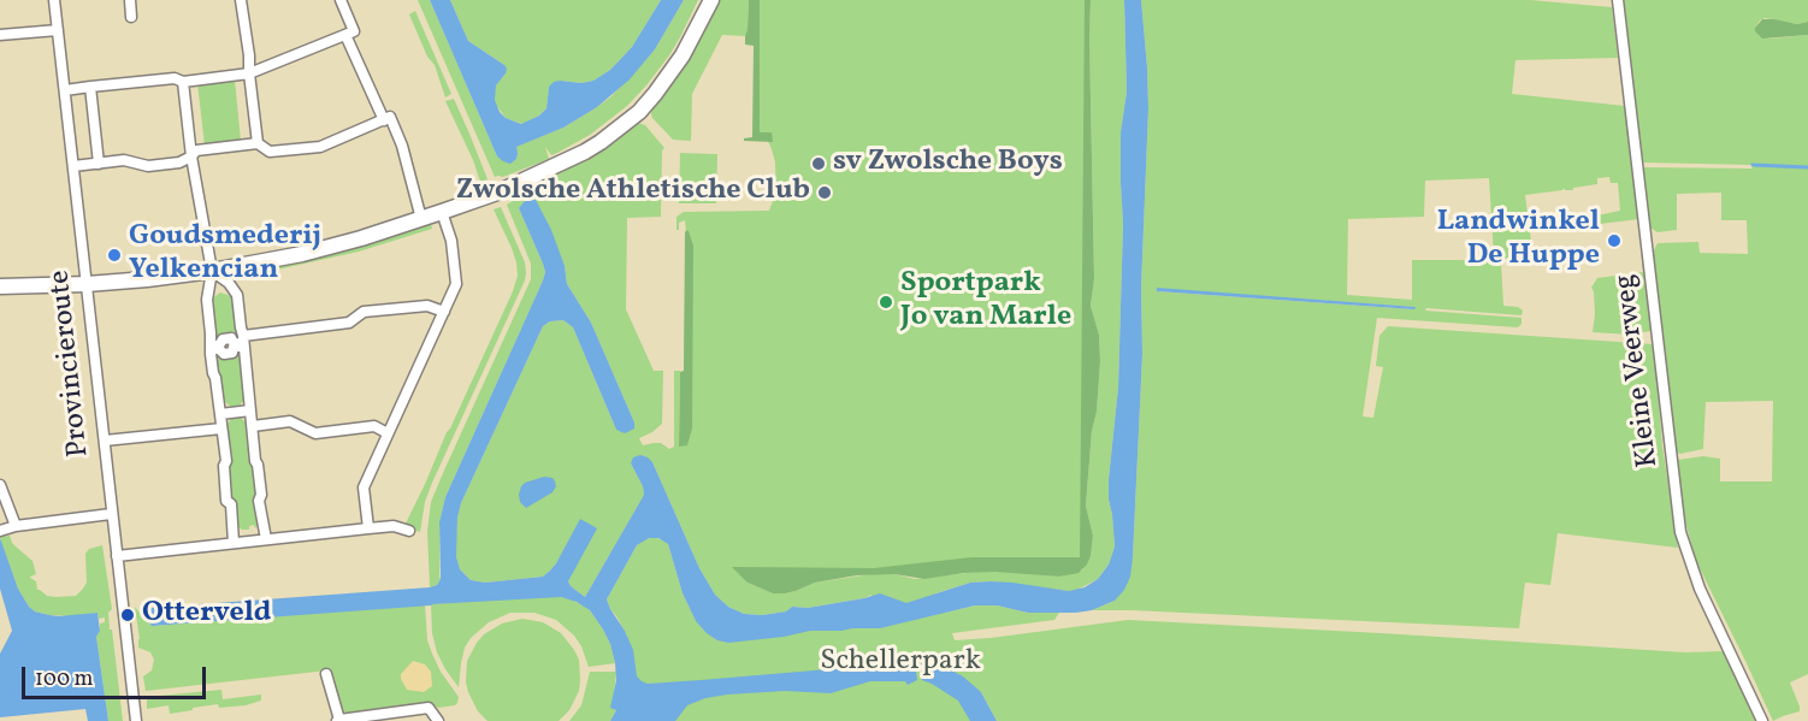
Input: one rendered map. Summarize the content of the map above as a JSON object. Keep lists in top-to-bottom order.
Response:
{
  "streets": {
    "street": ["Provincieroute", "Kleine Veerweg"]
  },
  "parks": ["Schellerpark"],
  "places": [
    "sv Zwolsche Boys",
    "Zwolsche Athletische Club",
    "Landwinkel De Huppe",
    "Goudsmederij Yelkencian",
    "Sportpark Jo van Marle",
    "Otterveld"
  ],
  "scale_bar": "100 m"
}
